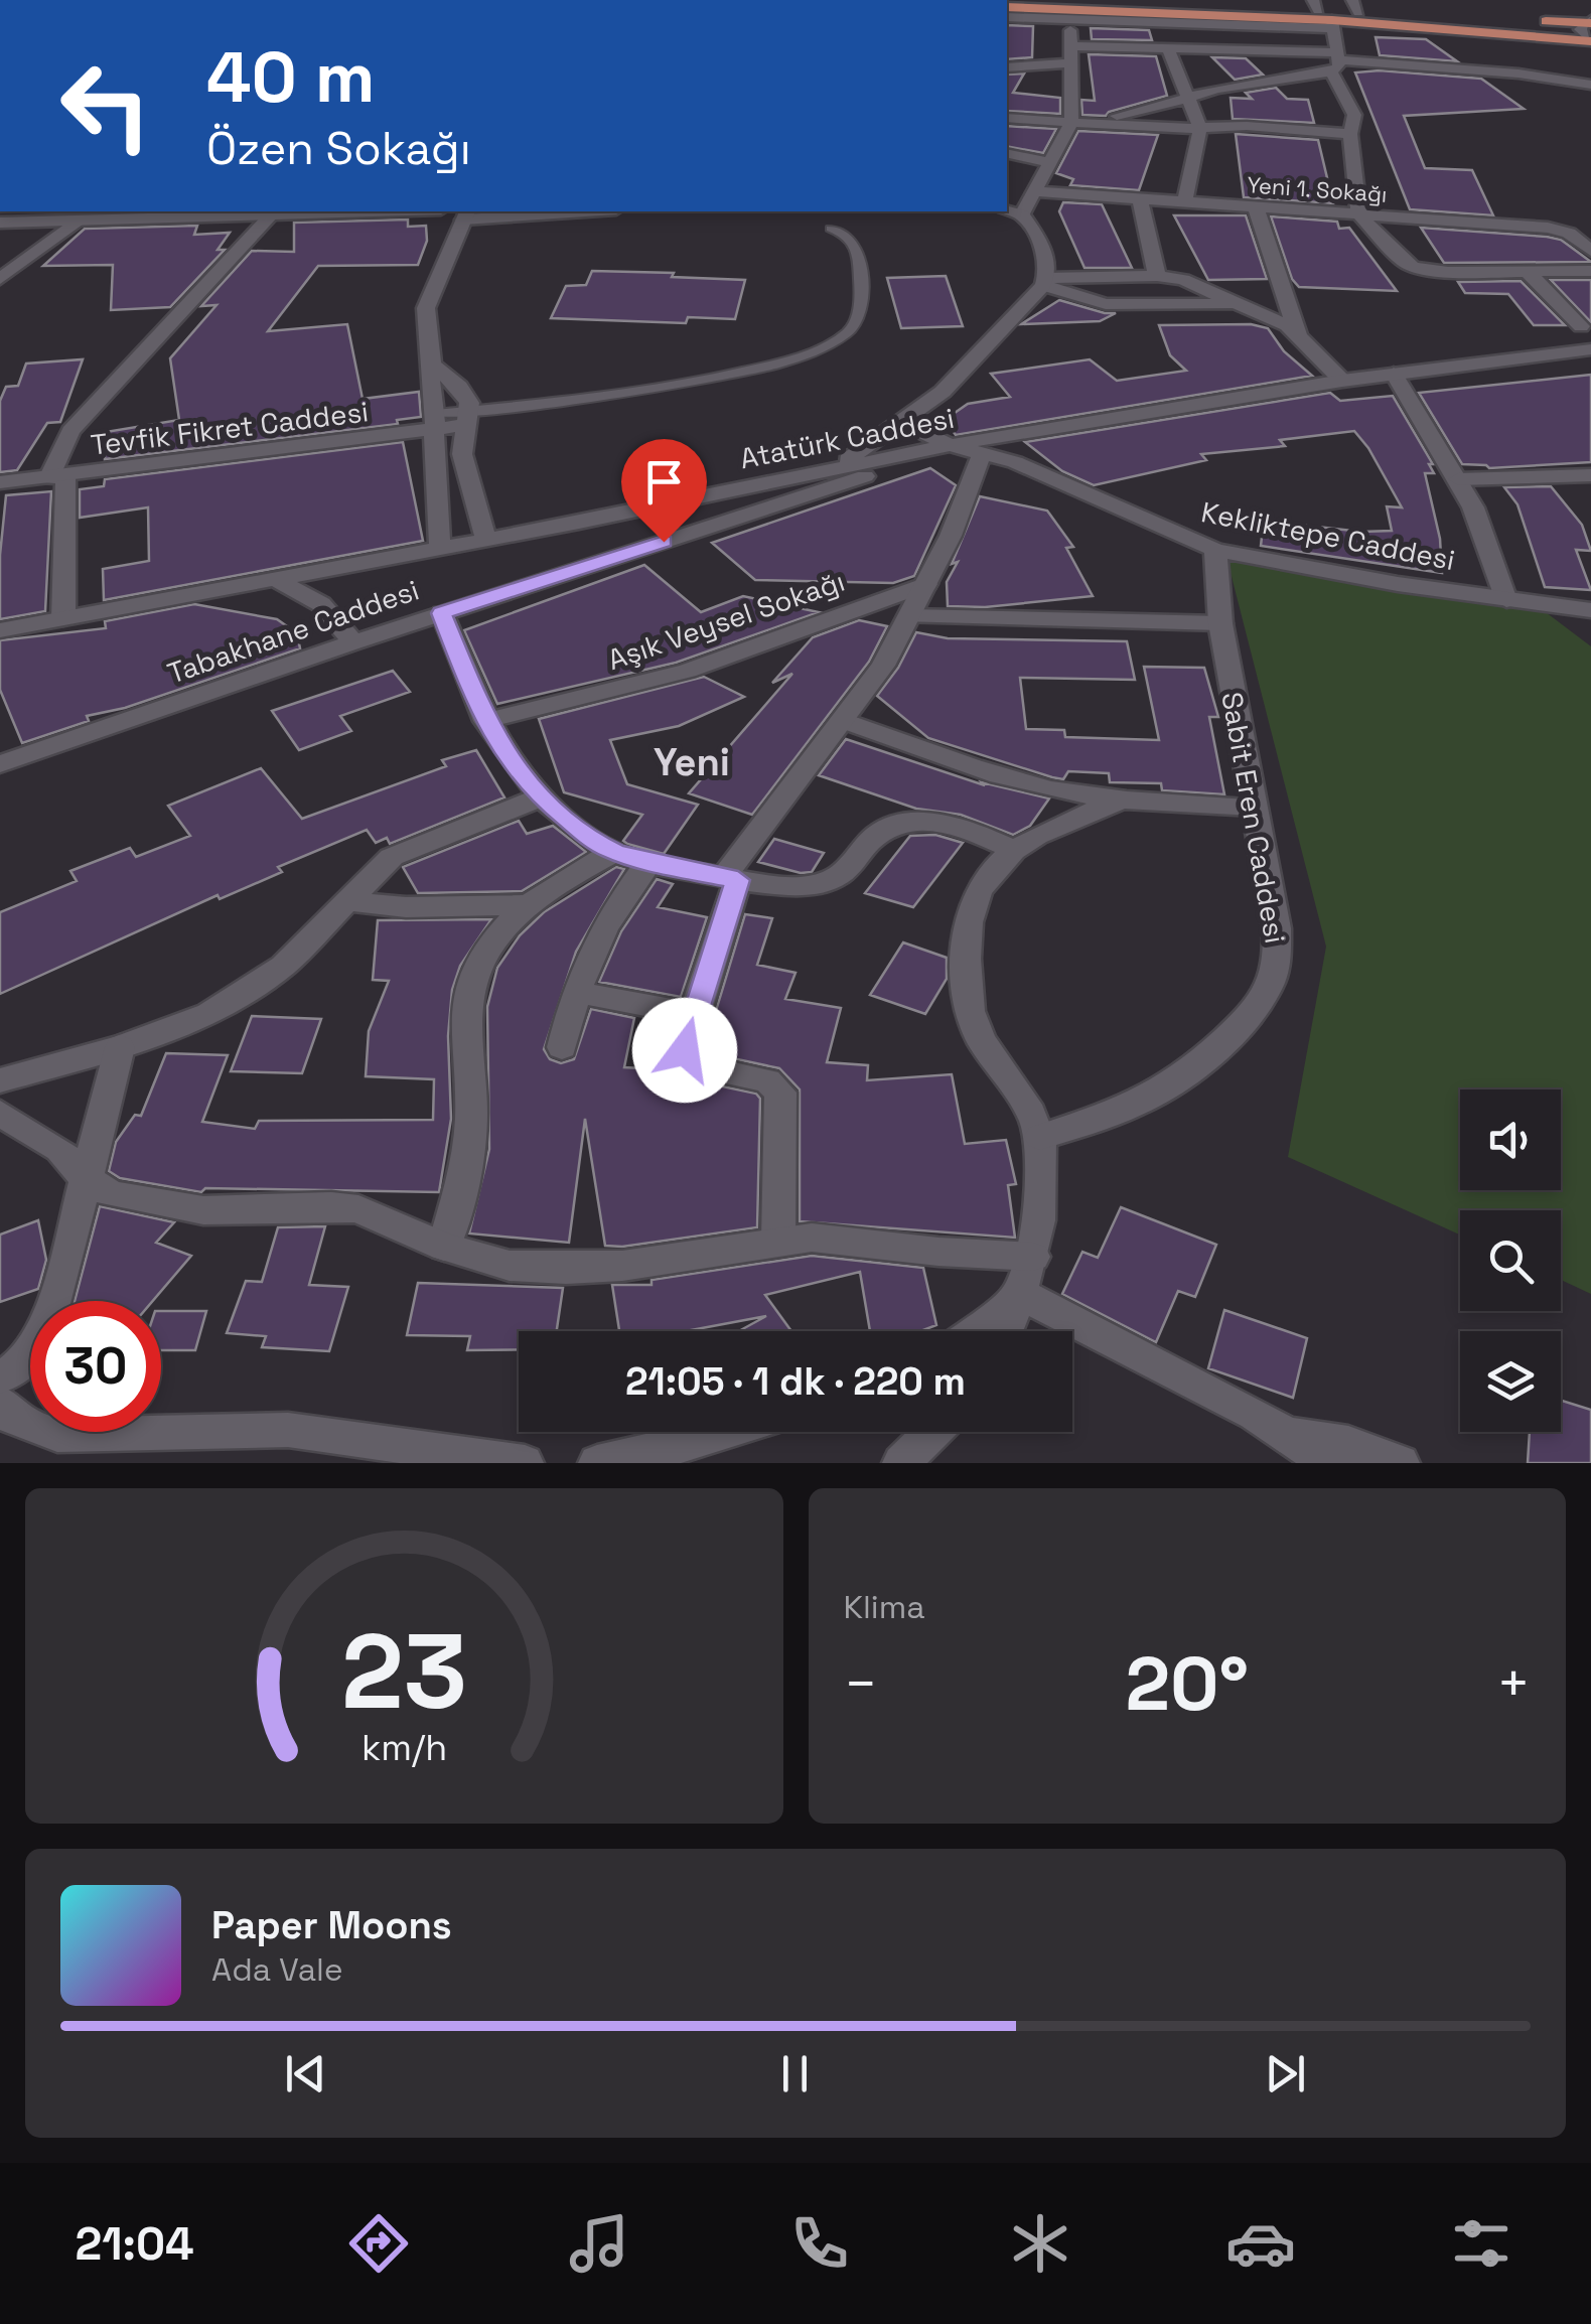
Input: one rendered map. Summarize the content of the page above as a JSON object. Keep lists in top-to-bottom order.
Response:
{
  "streets": {
    "street": [
      "Yeni 1. Sokağı",
      "Tevfik Fikret Caddesi",
      "Atatürk Caddesi",
      "Kekliktepe Caddesi",
      "Aşık Veysel Sokağı",
      "Tabakhane Caddesi",
      "Sabit Eren Caddesi"
    ]
  },
  "crossings": [
    ["Atatürk Caddesi", "Kekliktepe Caddesi"],
    ["Atatürk Caddesi", "Tabakhane Caddesi"],
    ["Kekliktepe Caddesi", "Tabakhane Caddesi"],
    ["Kekliktepe Caddesi", "Sabit Eren Caddesi"]
  ],
  "districts": ["Yeni"],
  "page": {
    "turn": ["40 m", "Özen Sokağı"],
    "limit": "30",
    "trip": "21:05 · 1 dk · 220 m",
    "tile": "Klima",
    "heat": ["−", "20°", "+"],
    "song": ["Paper Moons", "Ada Vale"],
    "tabs": "21:04",
    "gauge": ["23", "km/h"]
  }
}
